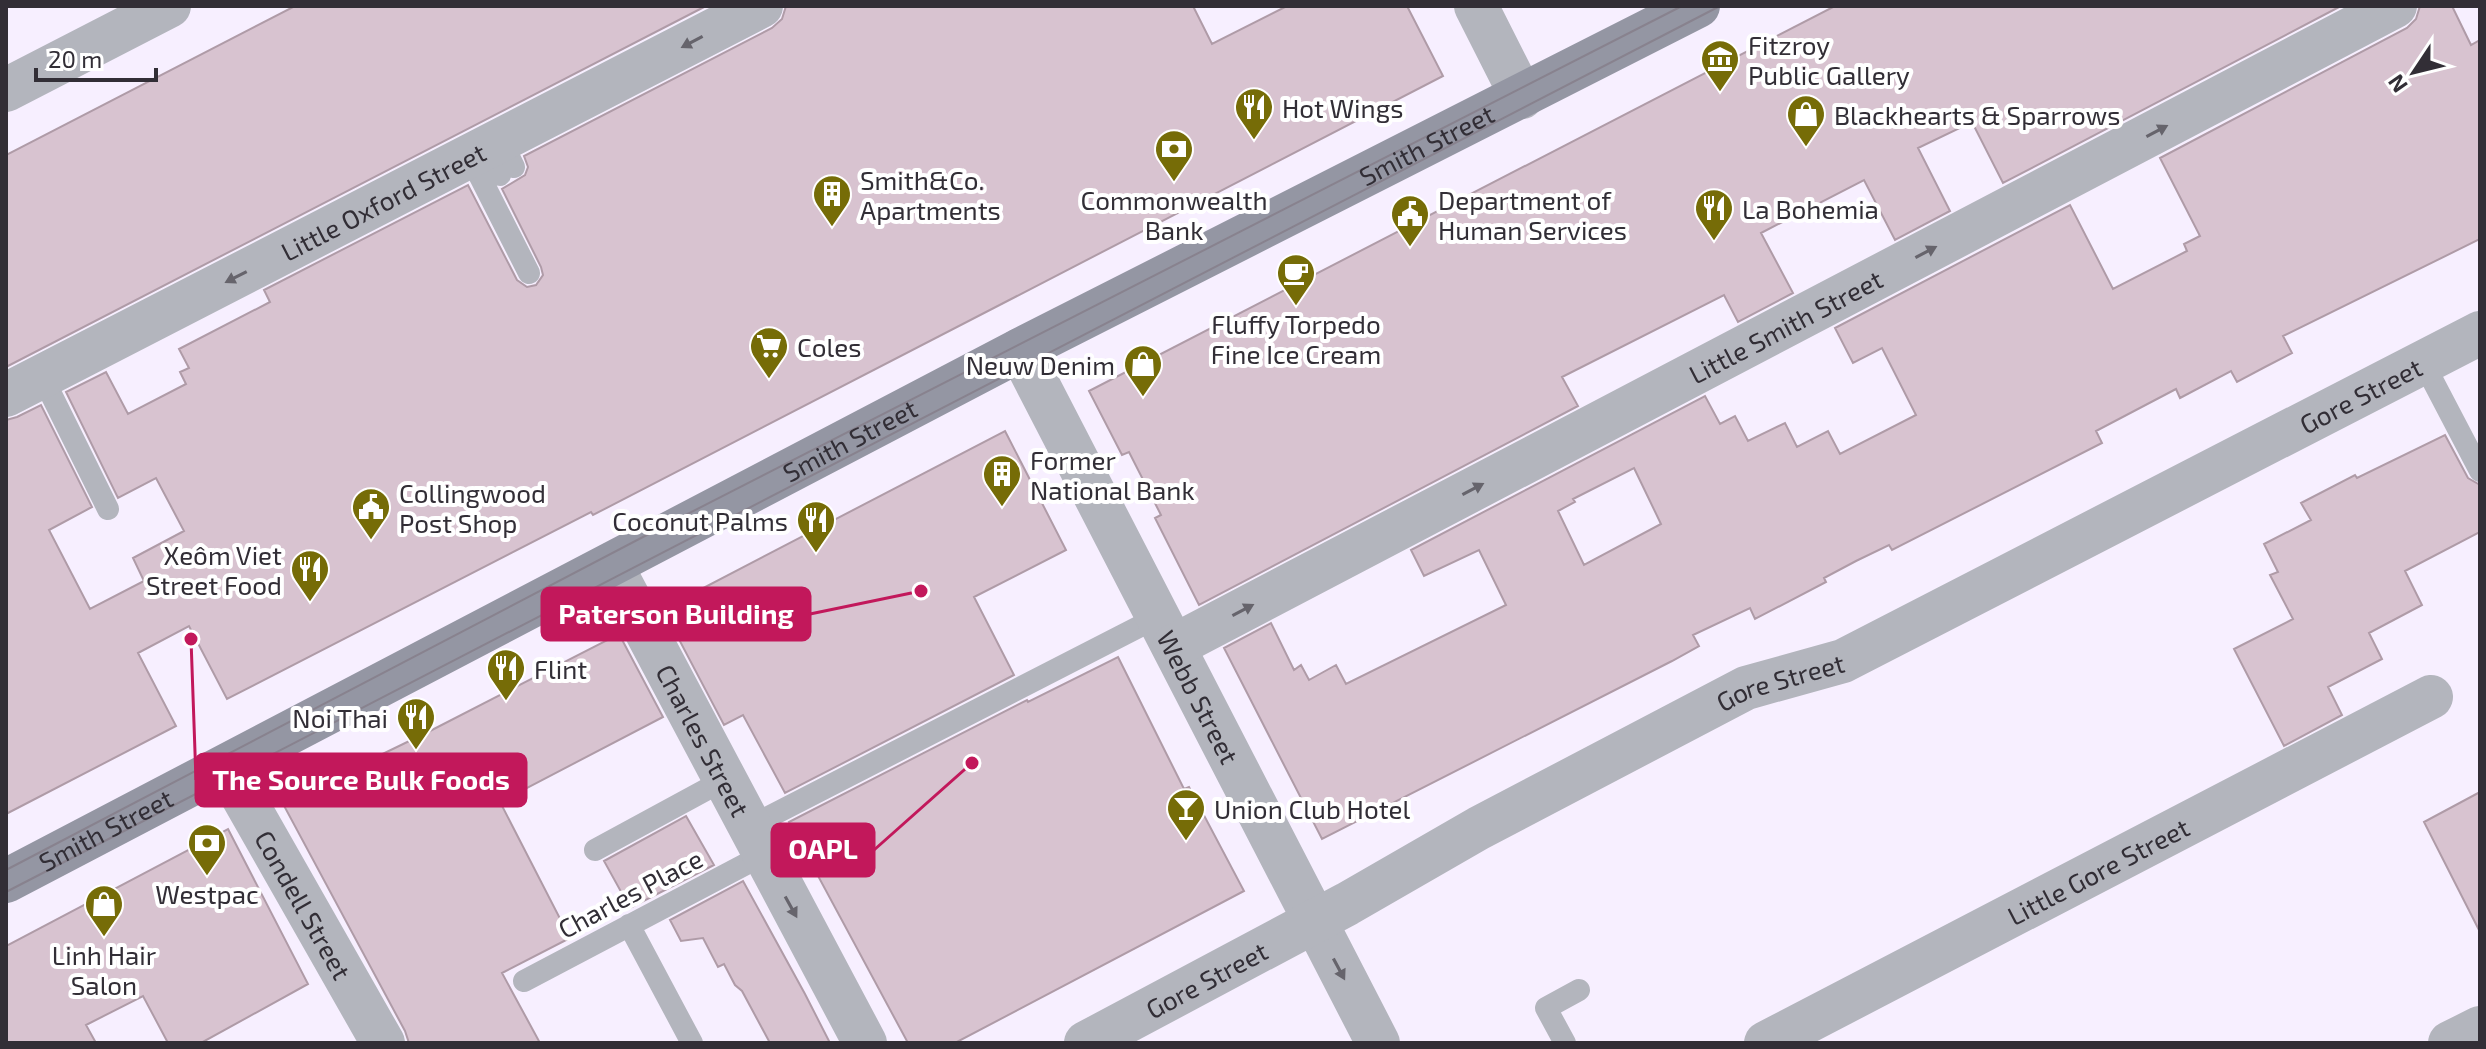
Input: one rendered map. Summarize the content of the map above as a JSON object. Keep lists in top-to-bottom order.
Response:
{
  "streets": {
    "street": [
      "Smith Street",
      "Little Oxford Street",
      "Little Smith Street",
      "Gore Street",
      "Webb Street",
      "Charles Street",
      "Little Gore Street",
      "Condell Street"
    ],
    "lane": ["Charles Place"]
  },
  "crossings": [
    ["Smith Street", "Webb Street"],
    ["Smith Street", "Charles Street"],
    ["Smith Street", "Condell Street"],
    ["Little Smith Street", "Webb Street"],
    ["Little Smith Street", "Charles Place"],
    ["Gore Street", "Webb Street"],
    ["Webb Street", "Charles Place"],
    ["Charles Street", "Charles Place"]
  ],
  "one_way": ["Little Oxford Street", "Little Smith Street", "Charles Street"],
  "places": {
    "museum": ["Fitzroy Public Gallery"],
    "restaurant": [
      "Hot Wings",
      "La Bohemia",
      "Coconut Palms",
      "Xeôm Viet Street Food",
      "Flint",
      "Noi Thai"
    ],
    "shop": ["Blackhearts & Sparrows", "Neuw Denim", "Linh Hair Salon"],
    "bank": ["Commonwealth Bank", "Westpac"],
    "building": ["Smith&Co. Apartments", "Former National Bank"],
    "public building": ["Department of Human Services", "Collingwood Post Shop"],
    "cafe": ["Fluffy Torpedo Fine Ice Cream"],
    "supermarket": ["Coles"],
    "other": ["Paterson Building", "The Source Bulk Foods", "OAPL"],
    "bar": ["Union Club Hotel"]
  },
  "scale_bar": "20 m",
  "north": "bottom left"
}
